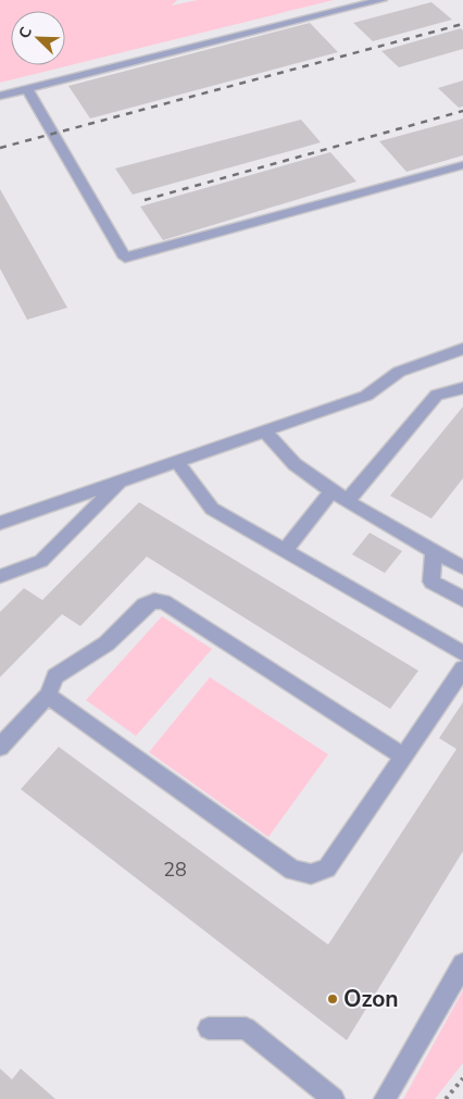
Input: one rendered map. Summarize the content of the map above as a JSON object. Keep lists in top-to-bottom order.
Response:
{
  "places": ["Ozon"],
  "house_numbers": ["28"],
  "north": "top left"
}
